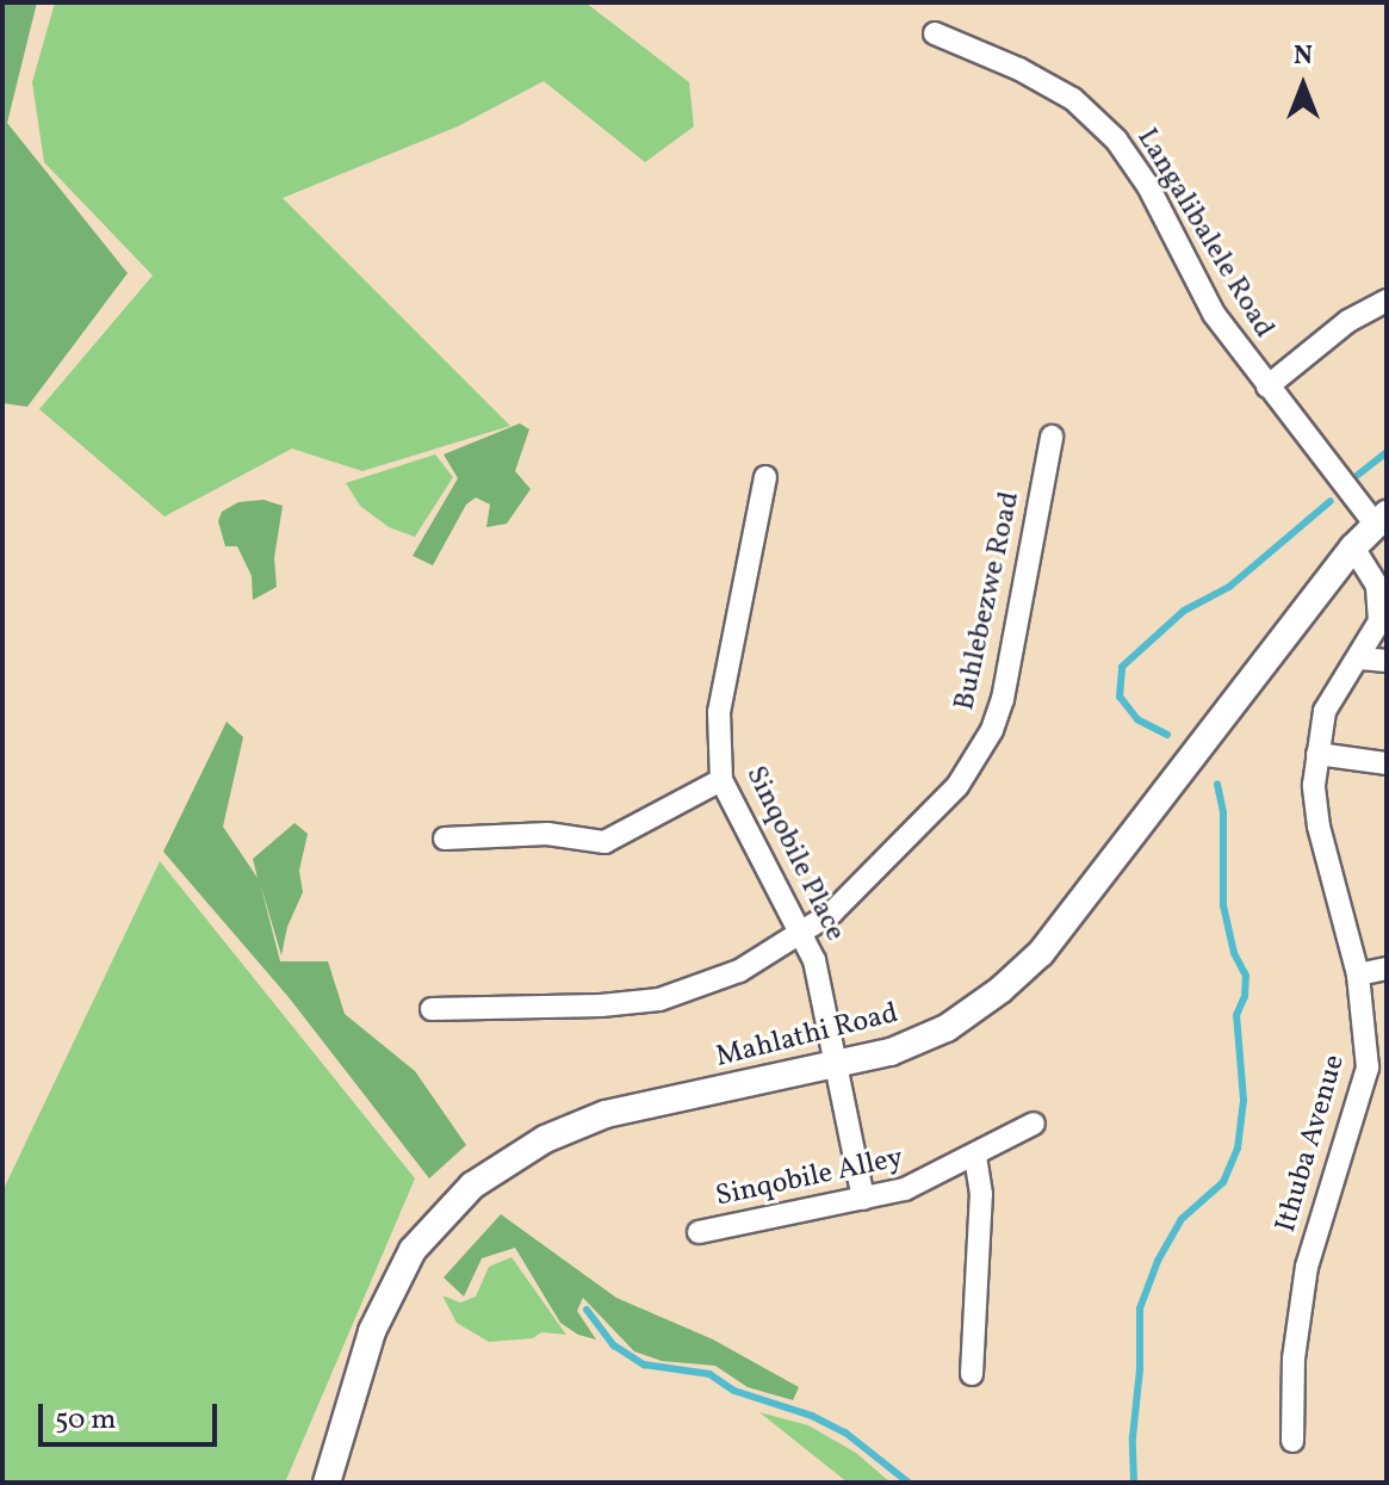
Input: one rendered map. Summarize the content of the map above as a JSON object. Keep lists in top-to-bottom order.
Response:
{
  "streets": {
    "street": [
      "Langalibalele Road",
      "Buhlebezwe Road",
      "Sinqobile Place",
      "Mahlathi Road",
      "Ithuba Avenue",
      "Sinqobile Alley"
    ]
  },
  "crossings": [
    ["Langalibalele Road", "Mahlathi Road"],
    ["Buhlebezwe Road", "Sinqobile Place"],
    ["Sinqobile Place", "Mahlathi Road"],
    ["Sinqobile Place", "Sinqobile Alley"],
    ["Mahlathi Road", "Ithuba Avenue"]
  ],
  "scale_bar": "50 m",
  "north": "top"
}
